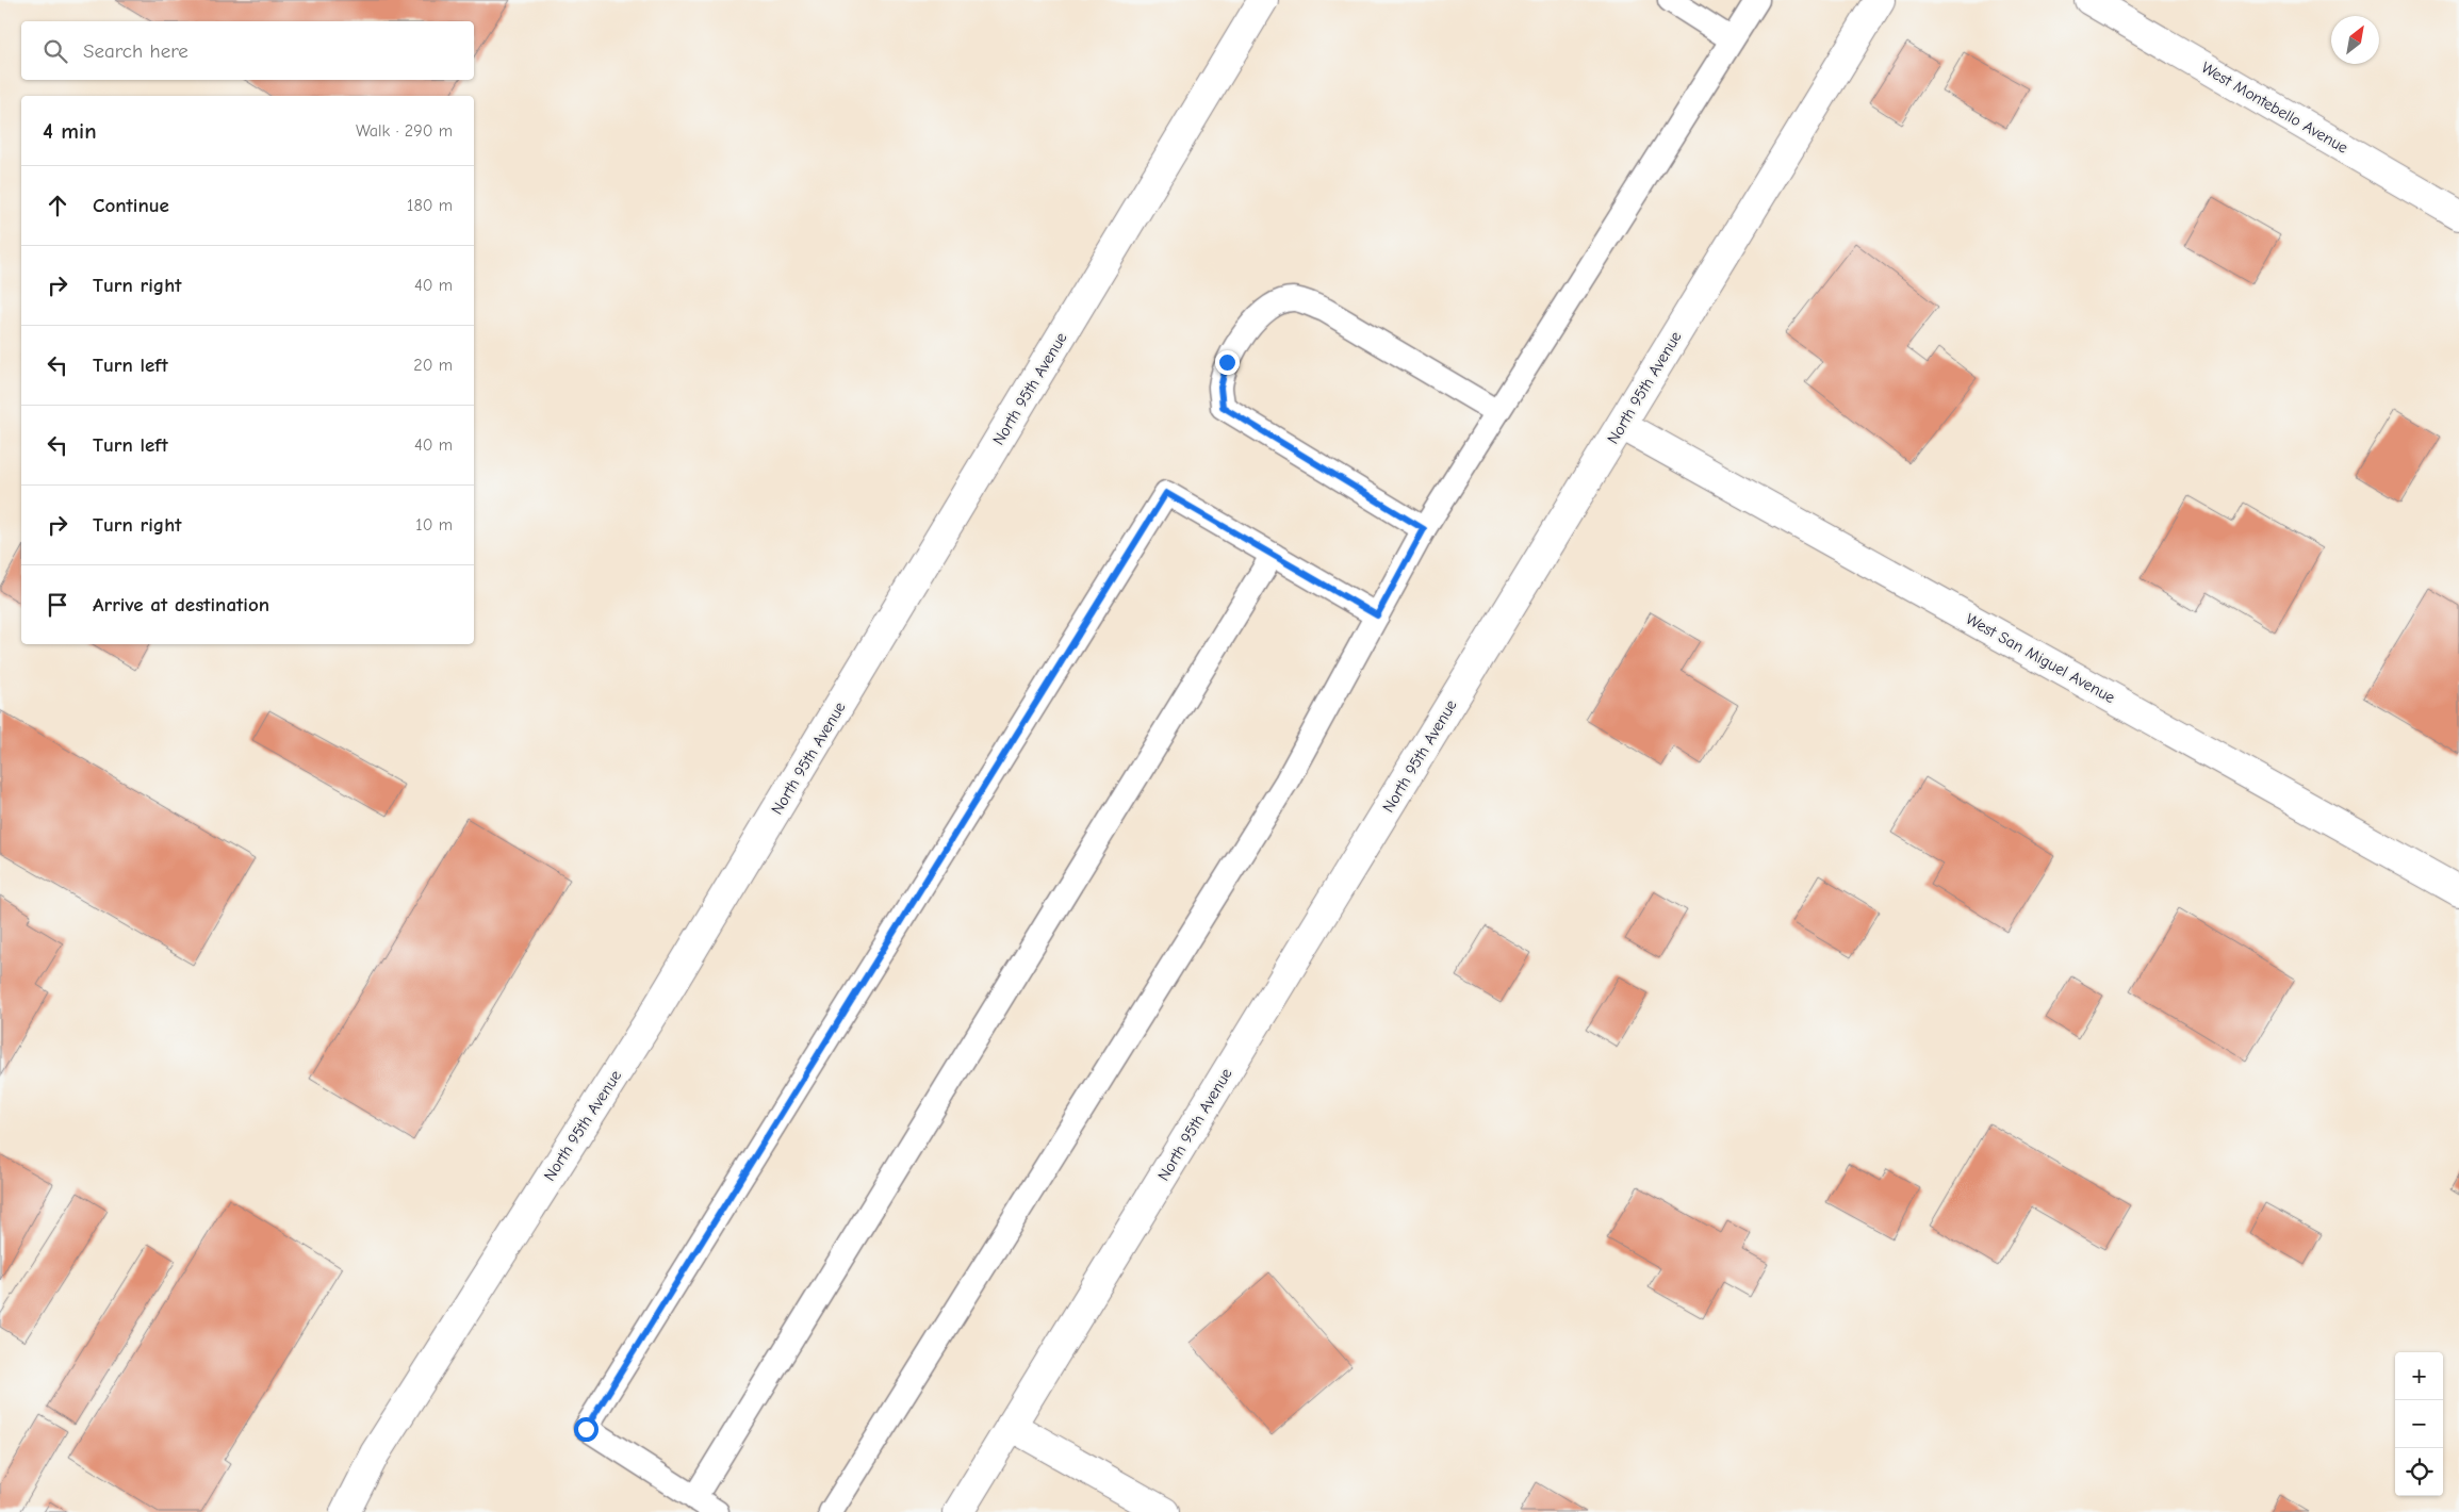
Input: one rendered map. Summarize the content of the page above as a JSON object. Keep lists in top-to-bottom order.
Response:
{
  "streets": {
    "street": ["West Montebello Avenue", "North 95th Avenue", "West San Miguel Avenue"]
  },
  "crossings": [
    ["North 95th Avenue", "West San Miguel Avenue"]
  ],
  "north": "top right",
  "page": {
    "search": "Search here",
    "heading": ["4 min", "Walk · 290 m"],
    "list": [
      ["Continue", "180 m"],
      ["Turn right", "40 m"],
      ["Turn left", "20 m"],
      ["Turn left", "40 m"],
      ["Turn right", "10 m"],
      "Arrive at destination"
    ],
    "map_buttons": ["+", "−"]
  }
}
